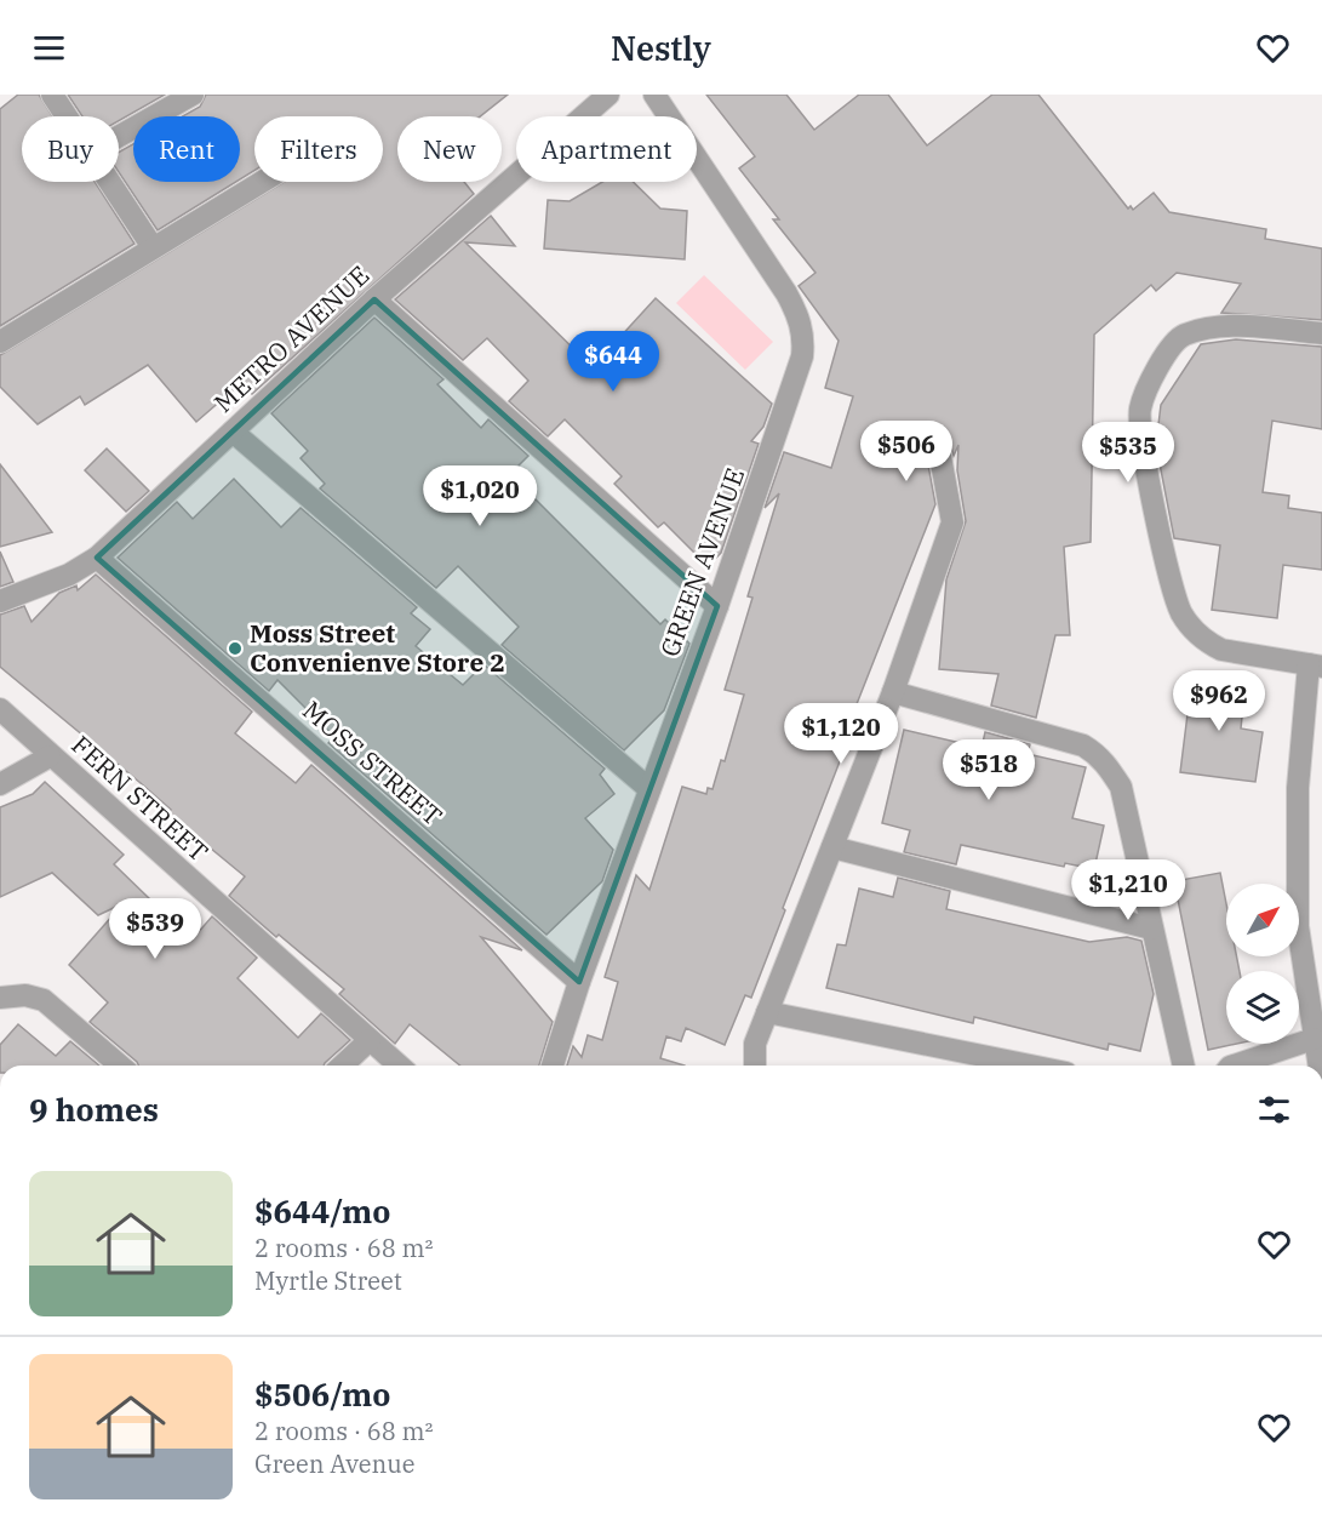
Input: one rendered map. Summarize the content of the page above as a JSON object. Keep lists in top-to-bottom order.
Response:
{
  "streets": {
    "street": [
      "METRO AVENUE",
      "GREEN AVENUE",
      "MOSS STREET",
      "FERN STREET"
    ]
  },
  "crossings": [
    ["METRO AVENUE", "MOSS STREET"],
    ["GREEN AVENUE", "MOSS STREET"]
  ],
  "places": ["Moss Street Convenienve Store 2"],
  "north": "top right",
  "page": {
    "header": "Nestly",
    "chip": [
      "Buy",
      "Rent",
      "Filters",
      "New",
      "Apartment"
    ],
    "price": [
      "$644",
      "$506",
      "$535",
      "$1,020",
      "$962",
      "$1,120",
      "$518",
      "$1,210",
      "$539"
    ],
    "heading": "9 homes",
    "list": [
      {
        "name": "$644/mo",
        "note": "2 rooms · 68 m² · Myrtle Street"
      },
      {
        "name": "$506/mo",
        "note": "2 rooms · 68 m² · Green Avenue"
      }
    ]
  }
}
